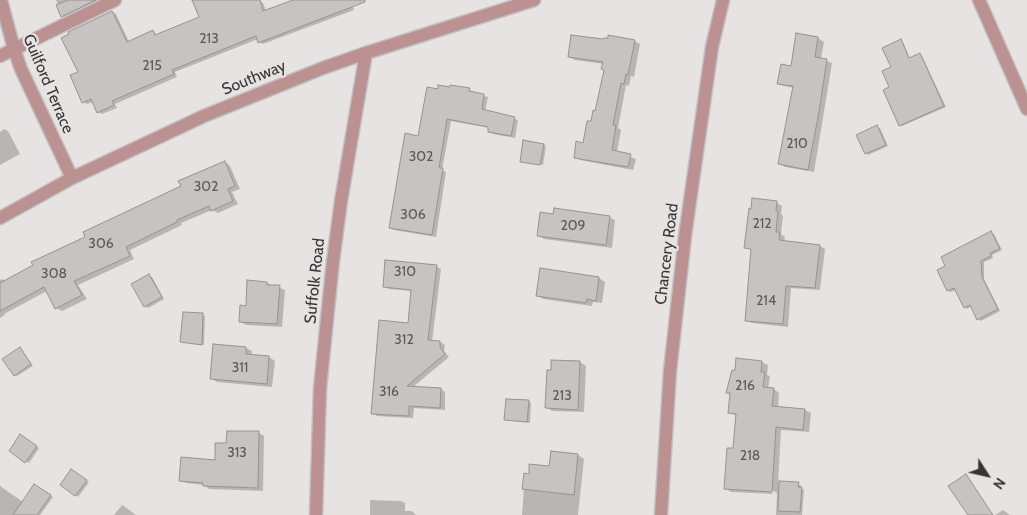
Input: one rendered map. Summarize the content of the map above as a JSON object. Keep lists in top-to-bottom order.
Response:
{
  "streets": {
    "street": [
      "Southway",
      "Guilford Terrace",
      "Chancery Road",
      "Suffolk Road"
    ]
  },
  "crossings": [
    ["Southway", "Guilford Terrace"],
    ["Southway", "Suffolk Road"]
  ],
  "house_numbers": [
    "213",
    "215",
    "210",
    "302",
    "302",
    "306",
    "212",
    "209",
    "306",
    "310",
    "308",
    "214",
    "312",
    "311",
    "216",
    "316",
    "213",
    "313",
    "218"
  ],
  "north": "bottom right"
}
